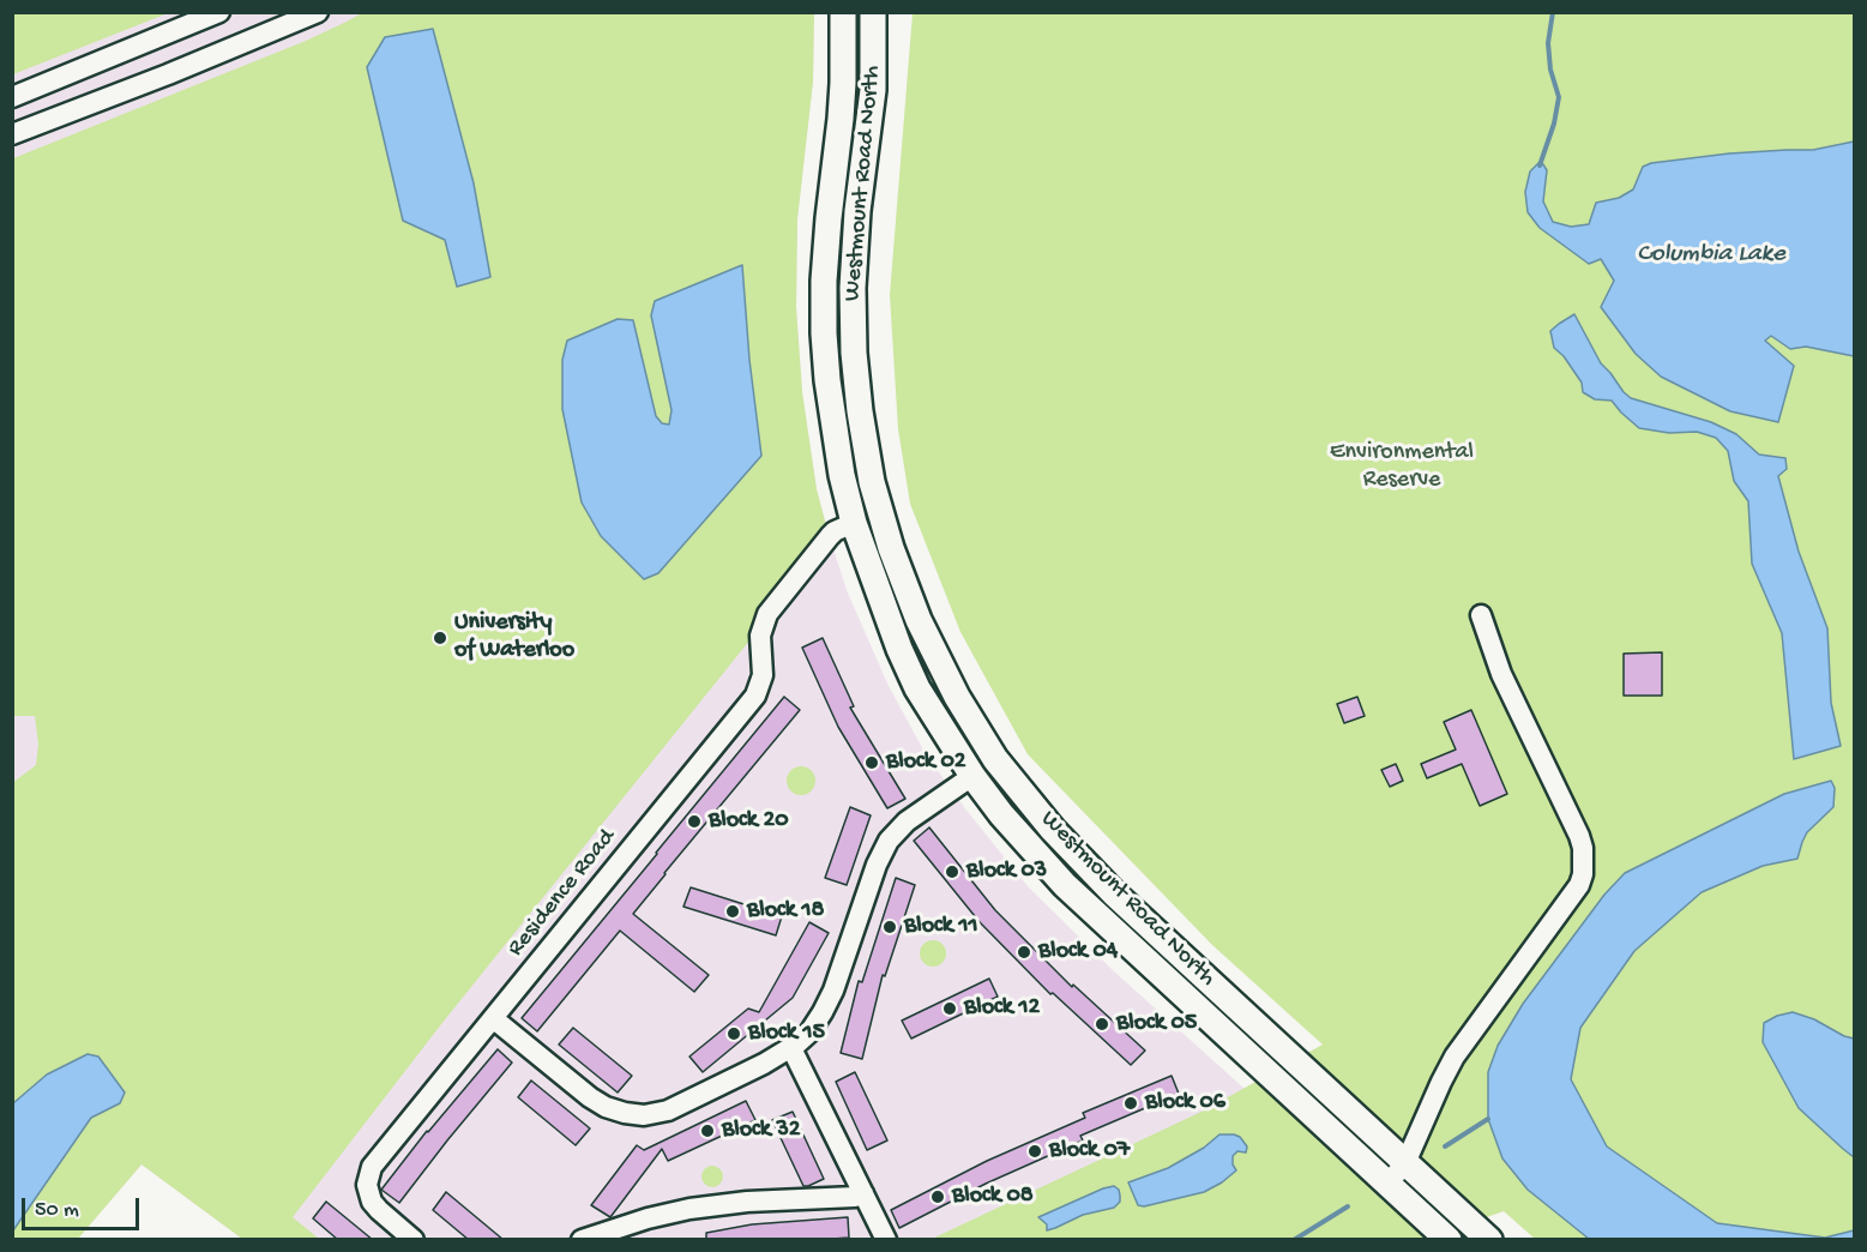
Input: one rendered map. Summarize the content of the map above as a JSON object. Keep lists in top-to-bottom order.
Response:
{
  "streets": {
    "main road": ["Westmount Road North"],
    "street": ["Residence Road"]
  },
  "crossings": [
    ["Westmount Road North", "Residence Road"]
  ],
  "water": ["Columbia Lake"],
  "parks": ["Environmental Reserve"],
  "places": [
    "University of Waterloo",
    "Block 02",
    "Block 20",
    "Block 03",
    "Block 18",
    "Block 11",
    "Block 04",
    "Block 12",
    "Block 05",
    "Block 15",
    "Block 06",
    "Block 32",
    "Block 07",
    "Block 08"
  ],
  "scale_bar": "50 m"
}
